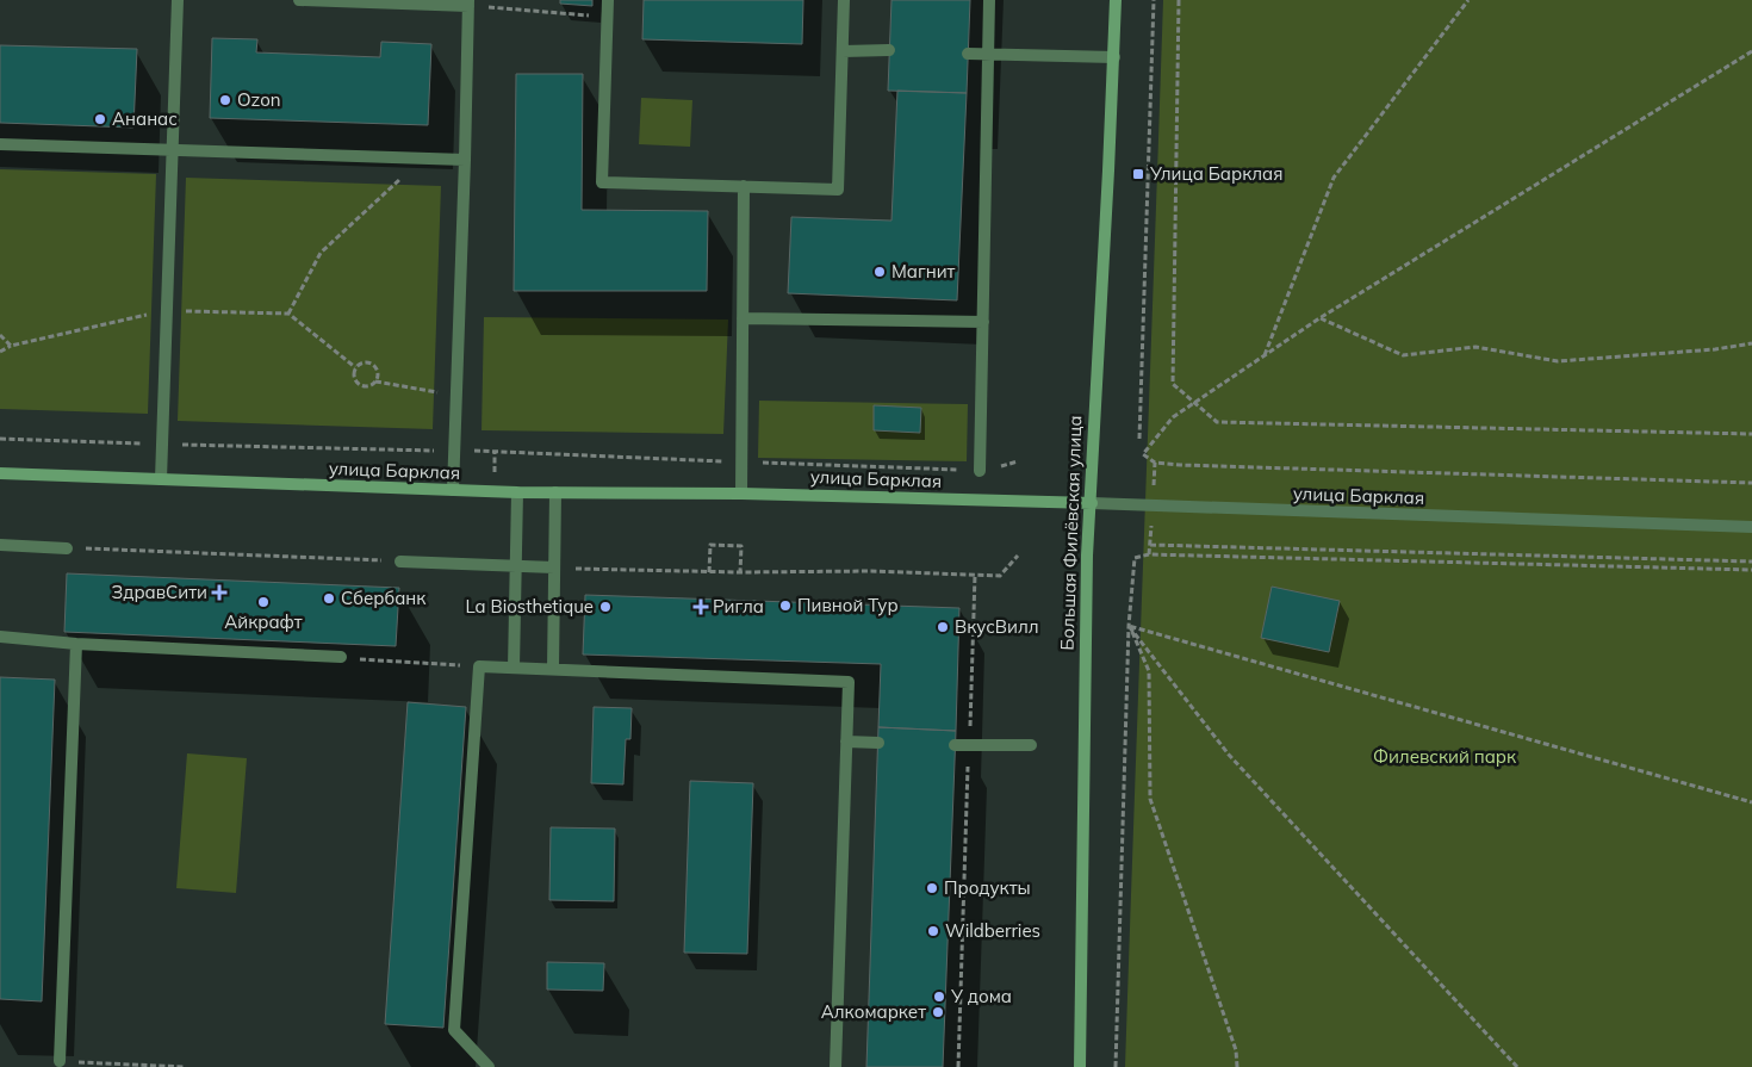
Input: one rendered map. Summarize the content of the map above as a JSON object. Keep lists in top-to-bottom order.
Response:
{
  "streets": {
    "main road": ["улица Барклая", "Большая Филёвская улица"]
  },
  "crossings": [
    ["улица Барклая", "Большая Филёвская улица"]
  ],
  "parks": ["Филевский парк"],
  "places": {
    "other": [
      "Ozon",
      "Ананас",
      "Магнит",
      "Сбербанк",
      "Айкрафт",
      "Пивной Тур",
      "La Biosthetique",
      "ВкусВилл",
      "Продукты",
      "Wildberries",
      "У дома",
      "Алкомаркет"
    ],
    "transit": ["Улица Барклая"],
    "health": ["ЗдравСити", "Ригла"]
  }
}
